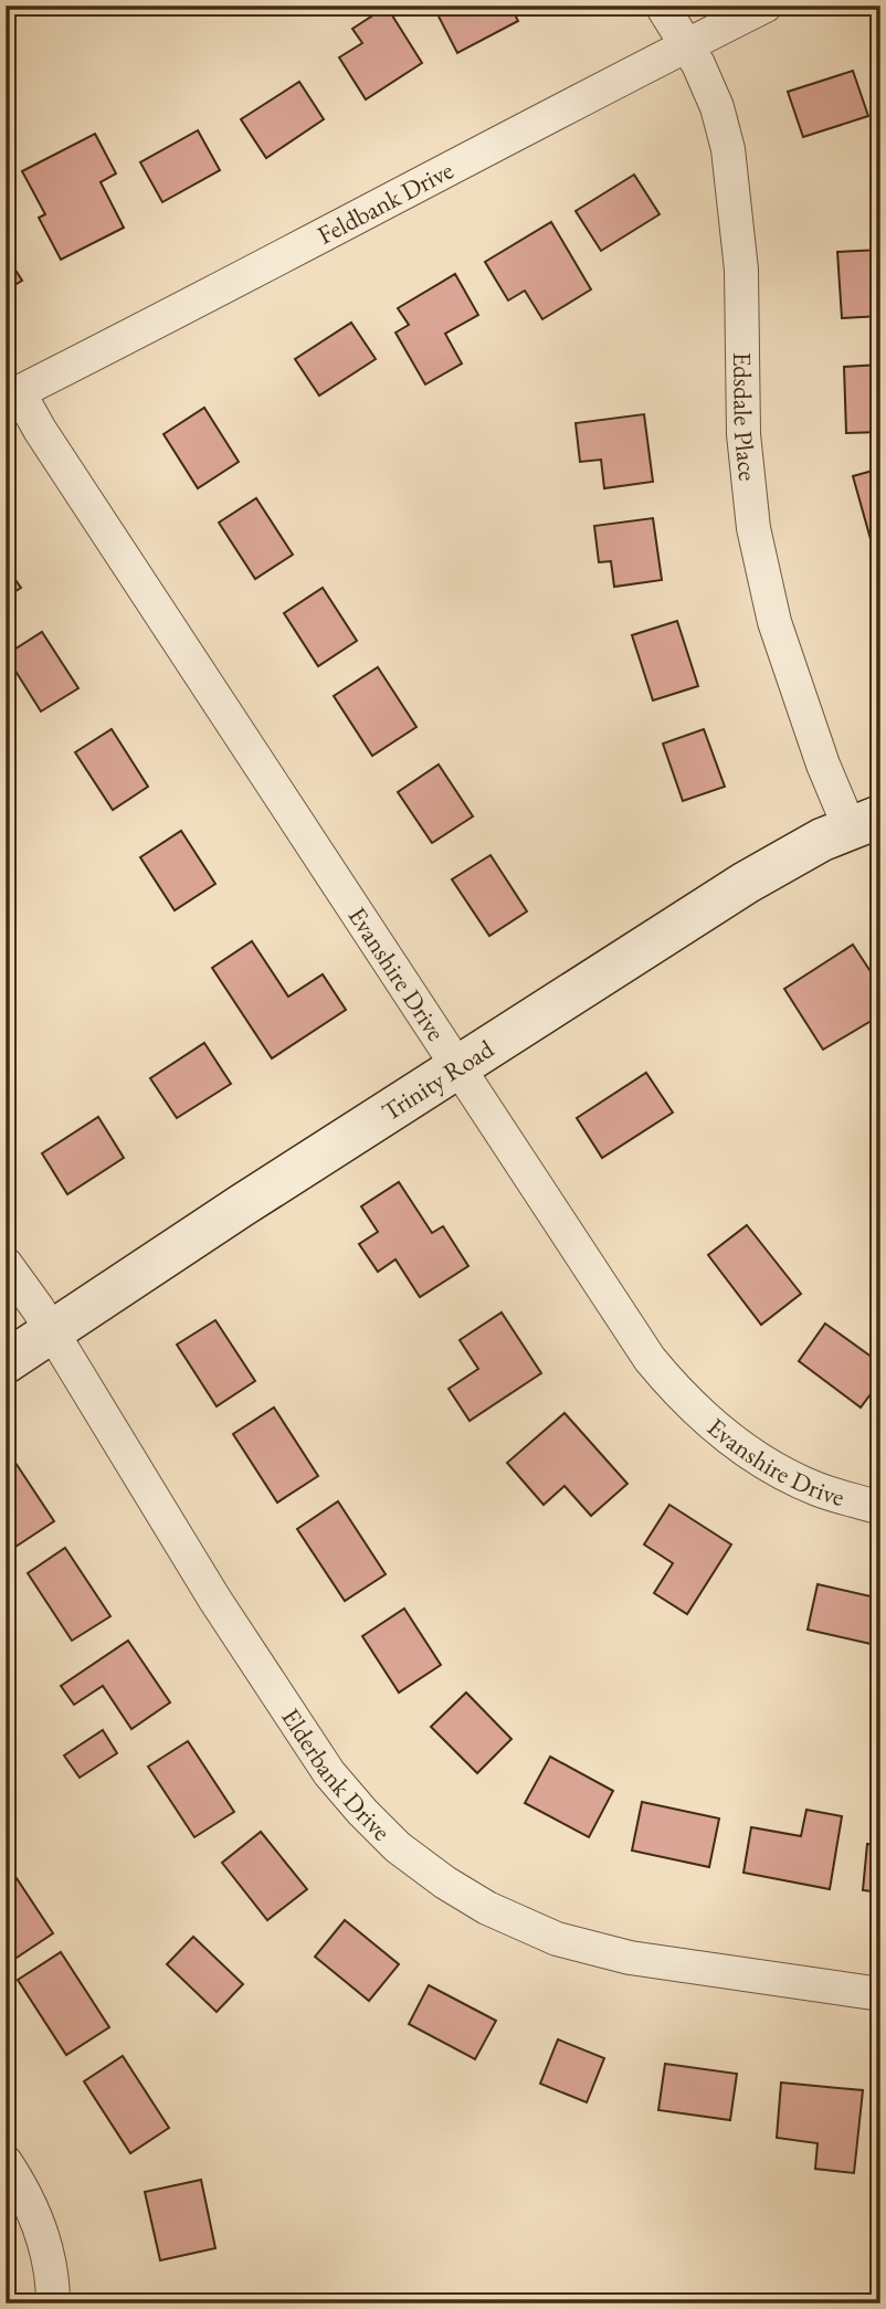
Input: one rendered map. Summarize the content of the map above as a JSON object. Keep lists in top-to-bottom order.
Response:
{
  "streets": {
    "street": [
      "Feldbank Drive",
      "Edsdale Place",
      "Evanshire Drive",
      "Trinity Road",
      "Elderbank Drive"
    ]
  },
  "crossings": [
    ["Feldbank Drive", "Edsdale Place"],
    ["Feldbank Drive", "Evanshire Drive"],
    ["Edsdale Place", "Trinity Road"],
    ["Evanshire Drive", "Trinity Road"],
    ["Trinity Road", "Elderbank Drive"]
  ]
}
